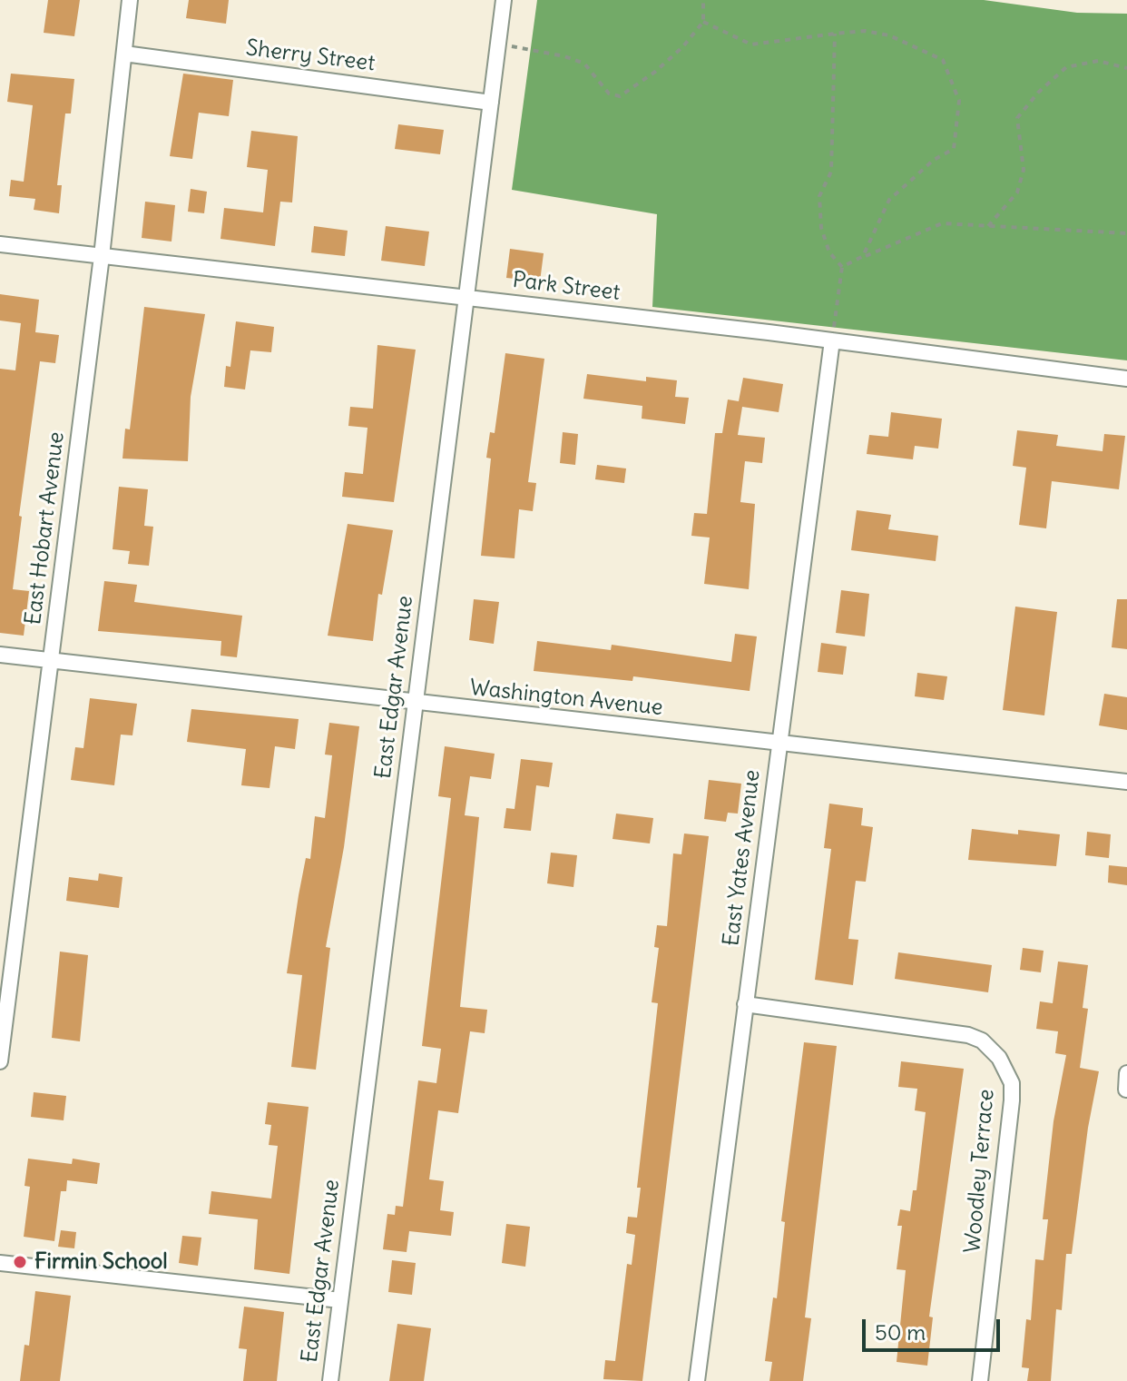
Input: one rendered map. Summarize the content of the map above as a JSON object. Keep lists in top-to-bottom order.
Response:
{
  "streets": {
    "street": [
      "Sherry Street",
      "Park Street",
      "East Hobart Avenue",
      "East Edgar Avenue",
      "Washington Avenue",
      "East Yates Avenue",
      "Woodley Terrace"
    ]
  },
  "crossings": [
    ["Sherry Street", "East Hobart Avenue"],
    ["Sherry Street", "East Edgar Avenue"],
    ["Park Street", "East Hobart Avenue"],
    ["Park Street", "East Edgar Avenue"],
    ["Park Street", "East Yates Avenue"],
    ["East Hobart Avenue", "Washington Avenue"],
    ["East Edgar Avenue", "Washington Avenue"],
    ["Washington Avenue", "East Yates Avenue"],
    ["East Yates Avenue", "Woodley Terrace"]
  ],
  "places": ["Firmin School"],
  "scale_bar": "50 m"
}
